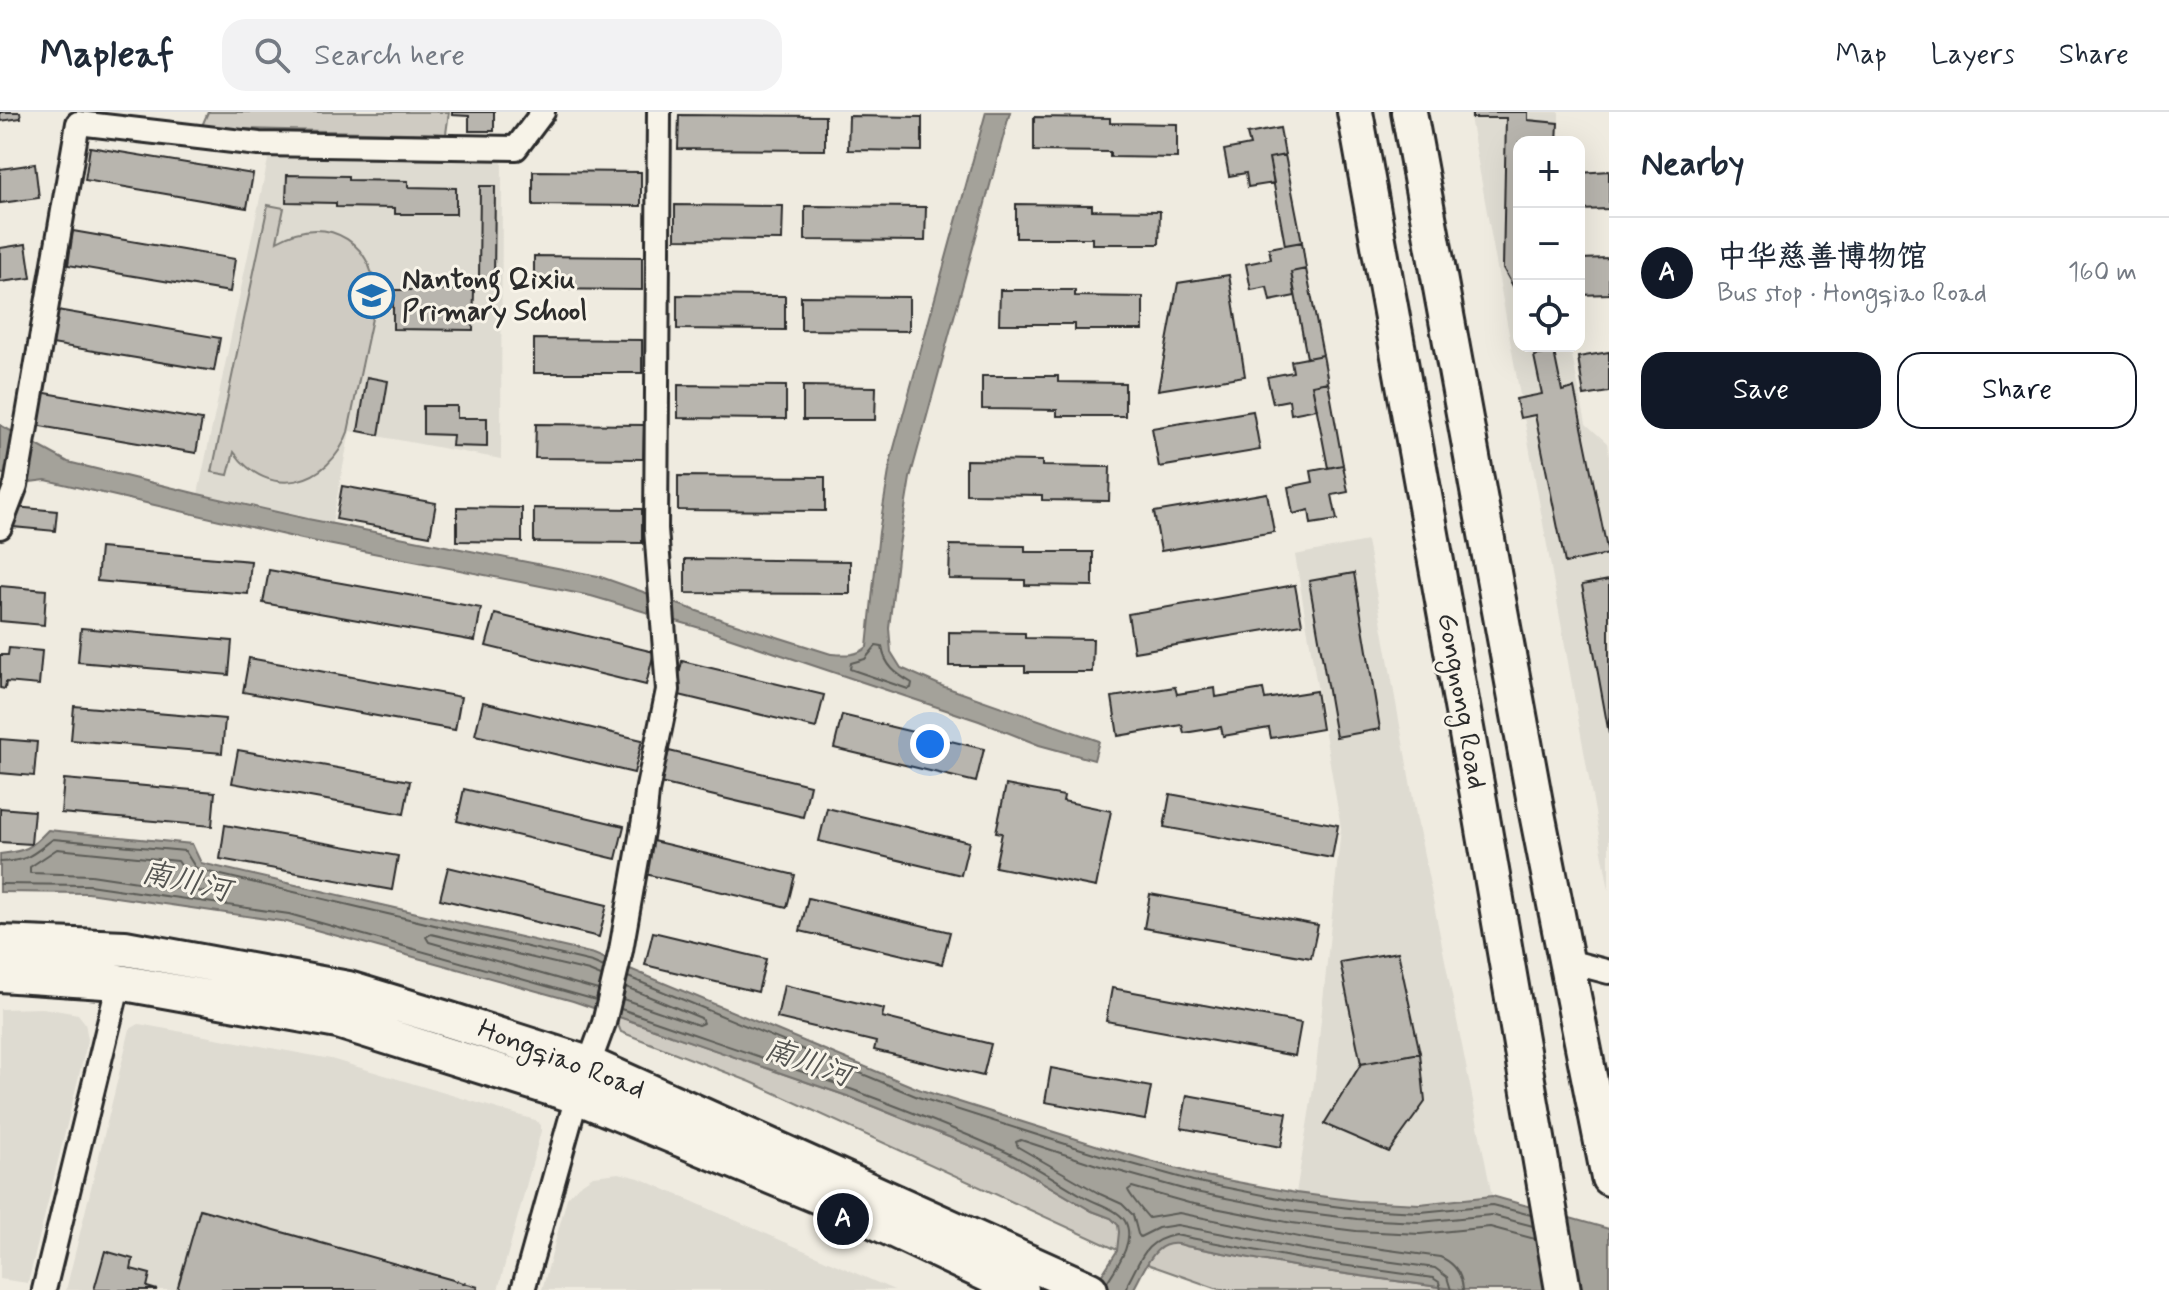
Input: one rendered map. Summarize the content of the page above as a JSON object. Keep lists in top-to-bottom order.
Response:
{
  "streets": {
    "main road": ["Gongnong Road", "Hongqiao Road"]
  },
  "water": ["南川河"],
  "places": {
    "school or university": ["Nantong Qixiu Primary School"]
  },
  "page": {
    "header": "Mapleaf",
    "search": "Search here",
    "nav": ["Map", "Layers", "Share"],
    "heading": "Nearby",
    "map_buttons": ["+", "−"],
    "list": [
      {
        "mark": "A",
        "name": "中华慈善博物馆",
        "note": "Bus stop · Hongqiao Road",
        "value": "160 m"
      }
    ],
    "buttons": ["Save", "Share"],
    "pins": "A"
  }
}
